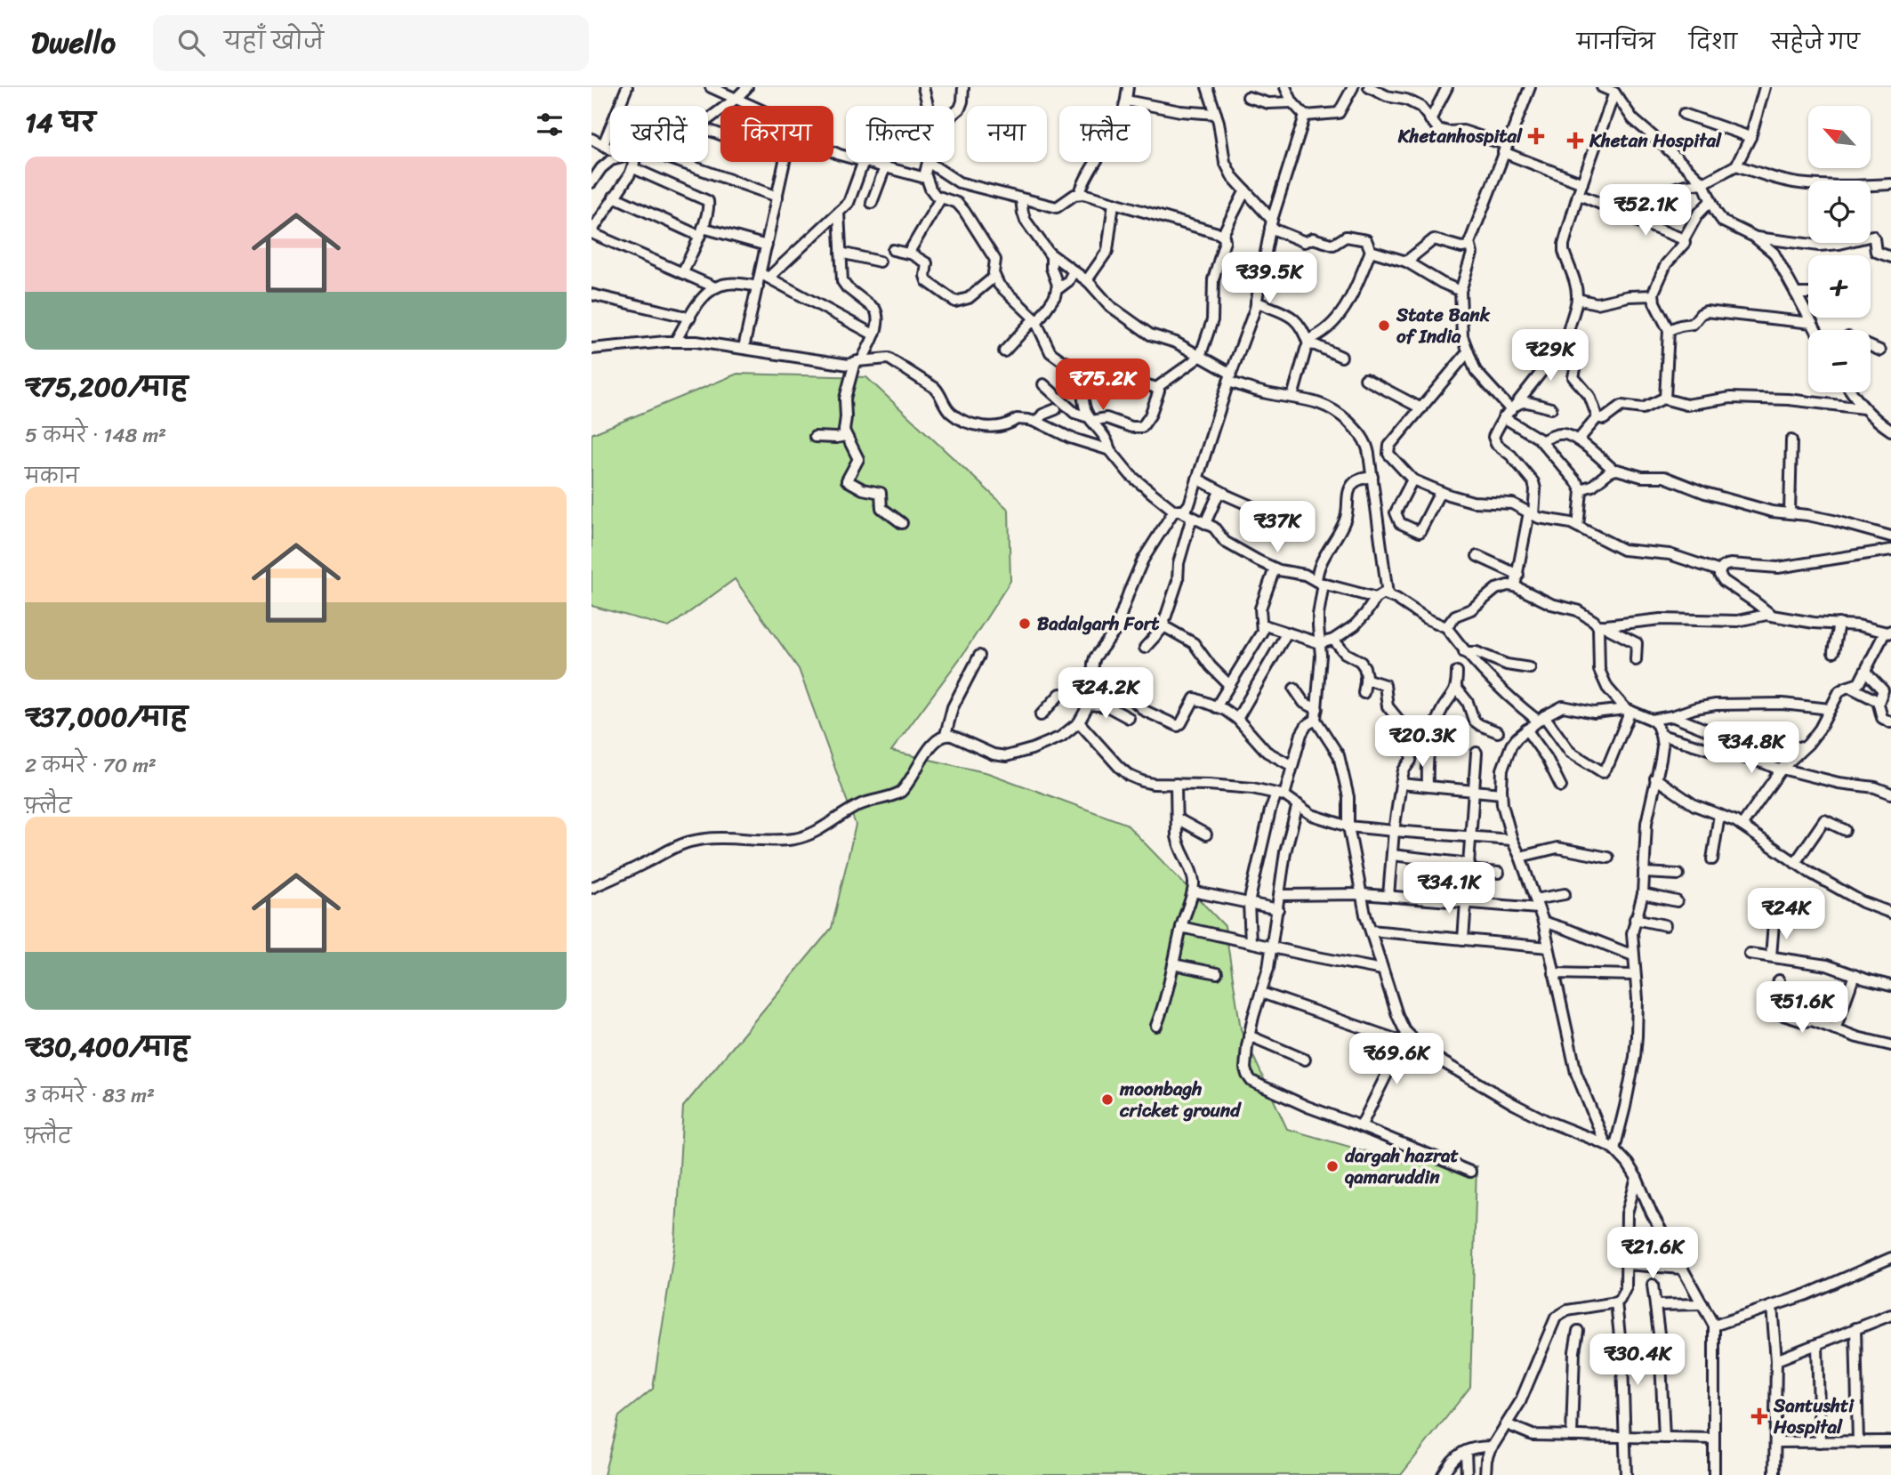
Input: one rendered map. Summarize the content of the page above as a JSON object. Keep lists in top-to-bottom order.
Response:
{
  "places": {
    "health": ["Khetanhospital", "Khetan Hospital", "Santushti Hospital"],
    "other": [
      "State Bank of India",
      "Badalgarh Fort",
      "moonbagh cricket ground",
      "dargah hazrat qamaruddin"
    ]
  },
  "north": "top left",
  "page": {
    "header": "Dwello",
    "search": "यहाँ खोजें",
    "nav": ["मानचित्र", "दिशा", "सहेजे गए"],
    "heading": "14 घर",
    "map_buttons": ["+", "−"],
    "chip": [
      "खरीदें",
      "किराया",
      "फ़िल्टर",
      "नया",
      "फ़्लैट"
    ],
    "list": [
      {
        "name": "₹75,200/माह",
        "note": "5 कमरे · 148 m² · मकान"
      },
      {
        "name": "₹37,000/माह",
        "note": "2 कमरे · 70 m² · फ़्लैट"
      },
      {
        "name": "₹30,400/माह",
        "note": "3 कमरे · 83 m² · फ़्लैट"
      }
    ],
    "price": [
      "₹52.1K",
      "₹39.5K",
      "₹29K",
      "₹75.2K",
      "₹37K",
      "₹24.2K",
      "₹20.3K",
      "₹34.8K",
      "₹34.1K",
      "₹24K",
      "₹51.6K",
      "₹69.6K",
      "₹21.6K",
      "₹30.4K"
    ]
  }
}
